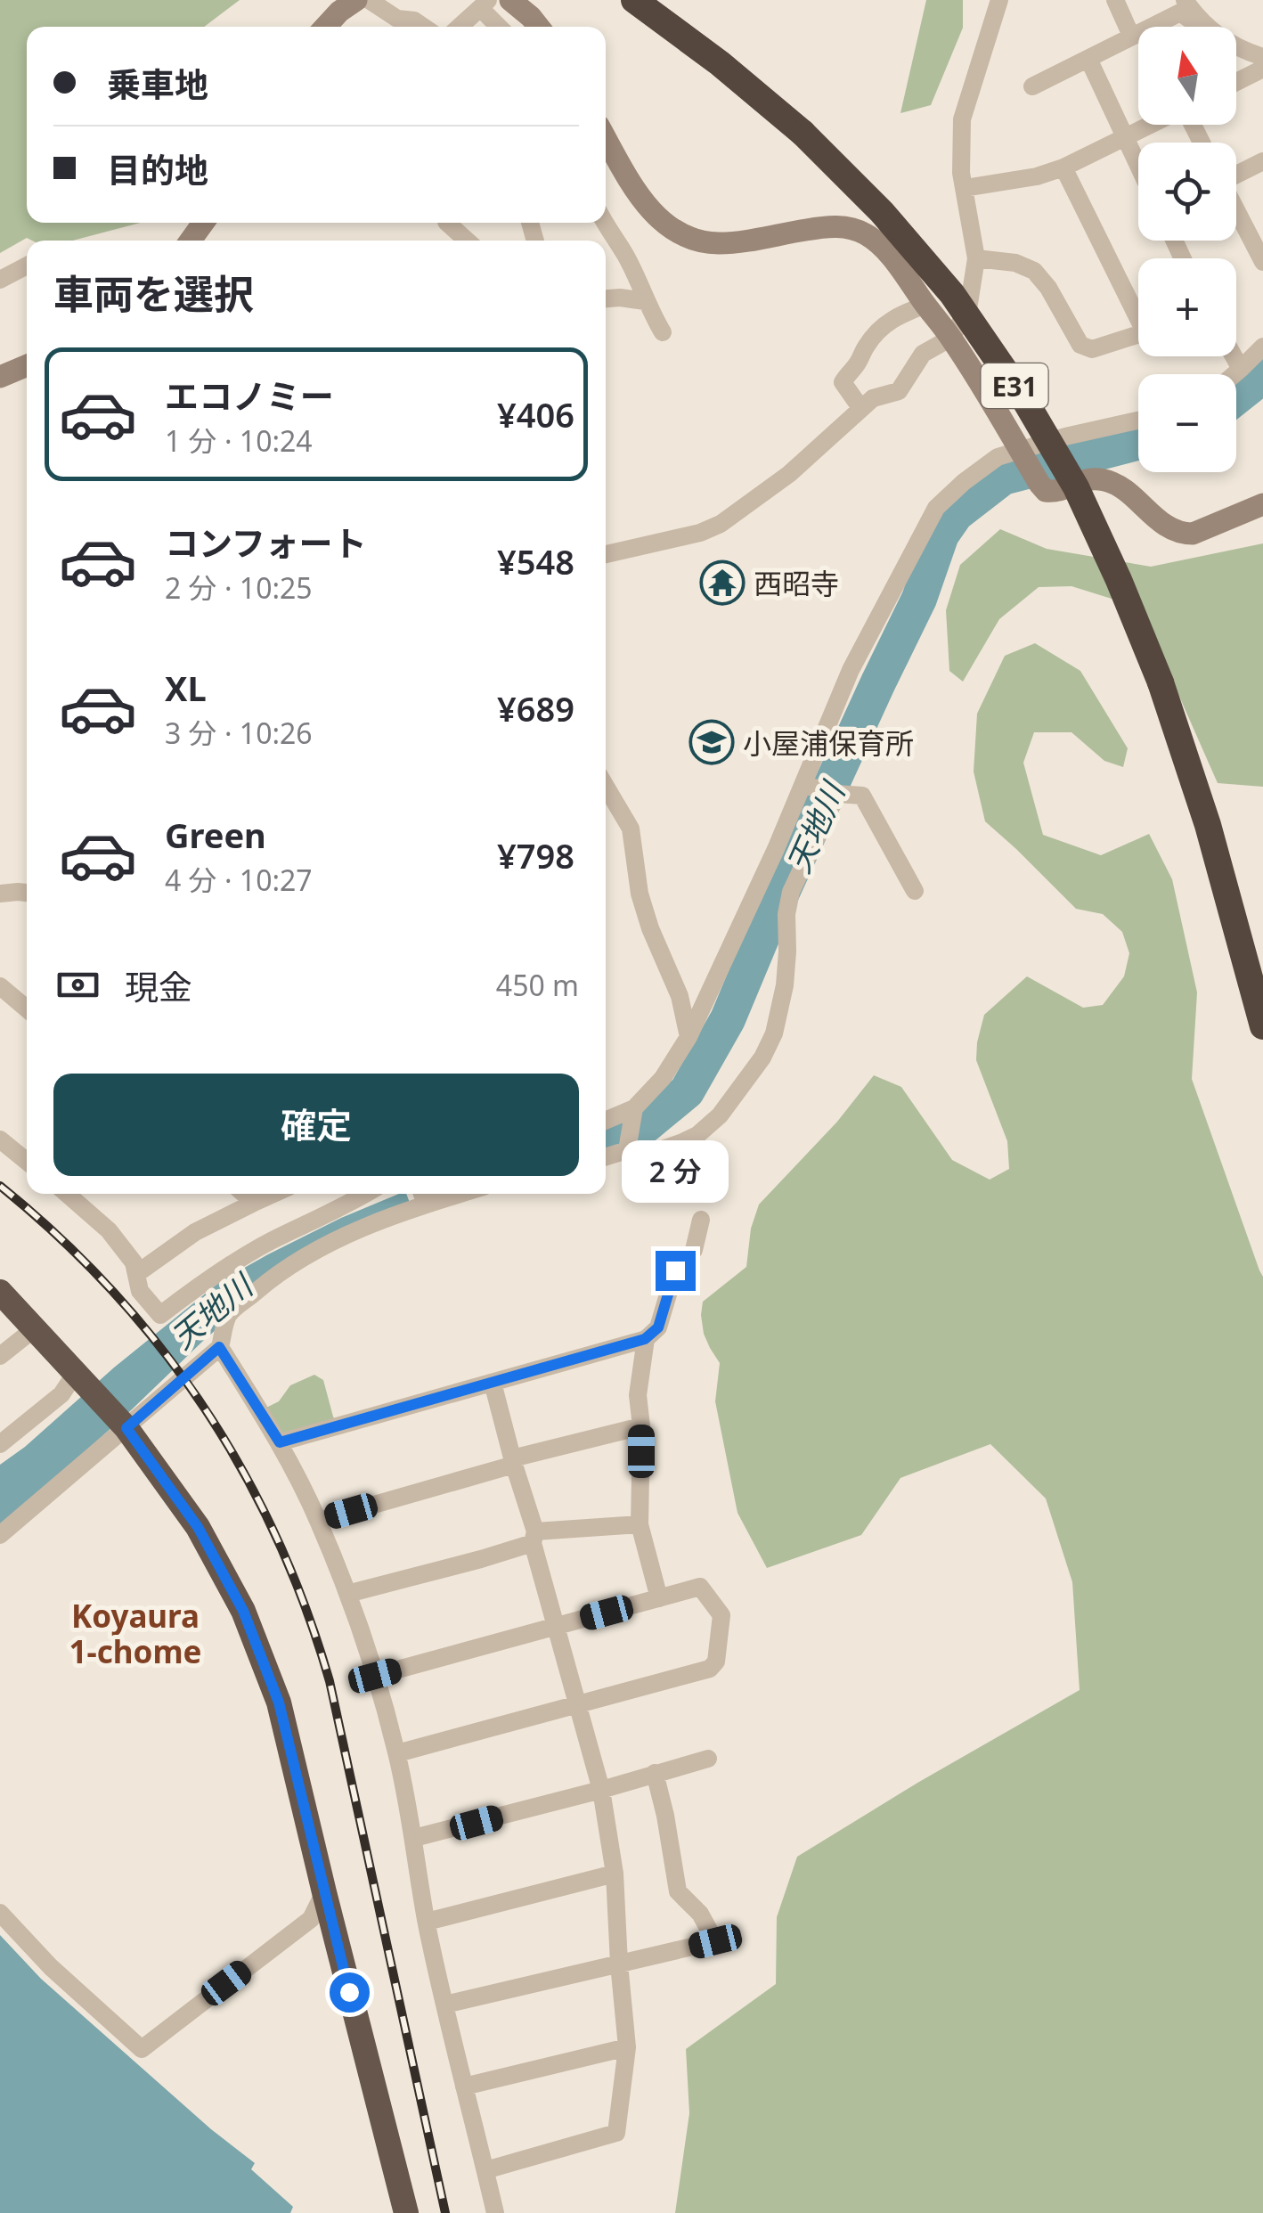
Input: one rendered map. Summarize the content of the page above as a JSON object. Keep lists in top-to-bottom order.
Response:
{
  "streets": {
    "highway": ["E31"]
  },
  "districts": ["Koyaura 1-chome"],
  "water": ["天地川"],
  "places": {
    "temple": ["西昭寺"],
    "school or university": ["小屋浦保育所"]
  },
  "north": "top",
  "page": {
    "map_buttons": ["+", "−"],
    "banner": ["乗車地", "目的地"],
    "heading": "車両を選択",
    "list": [
      {
        "name": "エコノミー",
        "note": "1 分 · 10:24",
        "value": "¥406"
      },
      {
        "name": "コンフォート",
        "note": "2 分 · 10:25",
        "value": "¥548"
      },
      {
        "name": "XL",
        "note": "3 分 · 10:26",
        "value": "¥689"
      },
      {
        "name": "Green",
        "note": "4 分 · 10:27",
        "value": "¥798"
      }
    ],
    "pay": ["現金", "450 m"],
    "buttons": "確定",
    "bubble": "2 分"
  }
}
